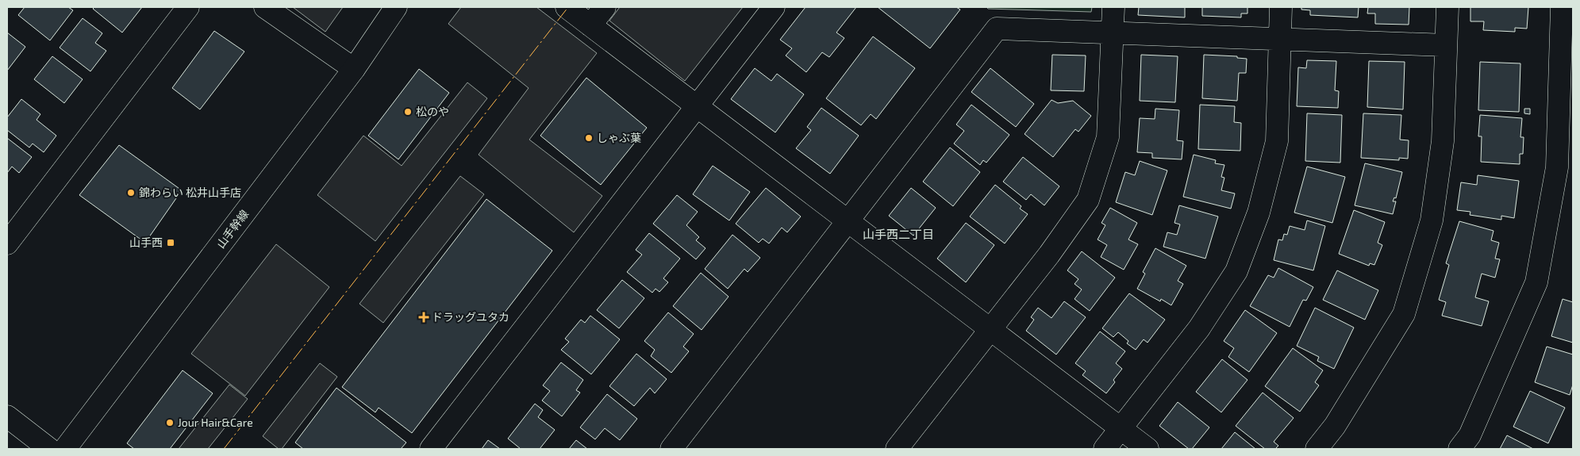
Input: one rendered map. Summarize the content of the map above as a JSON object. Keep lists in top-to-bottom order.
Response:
{
  "streets": {
    "street": ["山手幹線"]
  },
  "districts": ["山手西二丁目"],
  "places": {
    "other": [
      "松のや",
      "しゃぶ葉",
      "錦わらい 松井山手店",
      "Jour Hair&Care"
    ],
    "transit": ["山手西"],
    "health": ["ドラッグユタカ"]
  }
}
